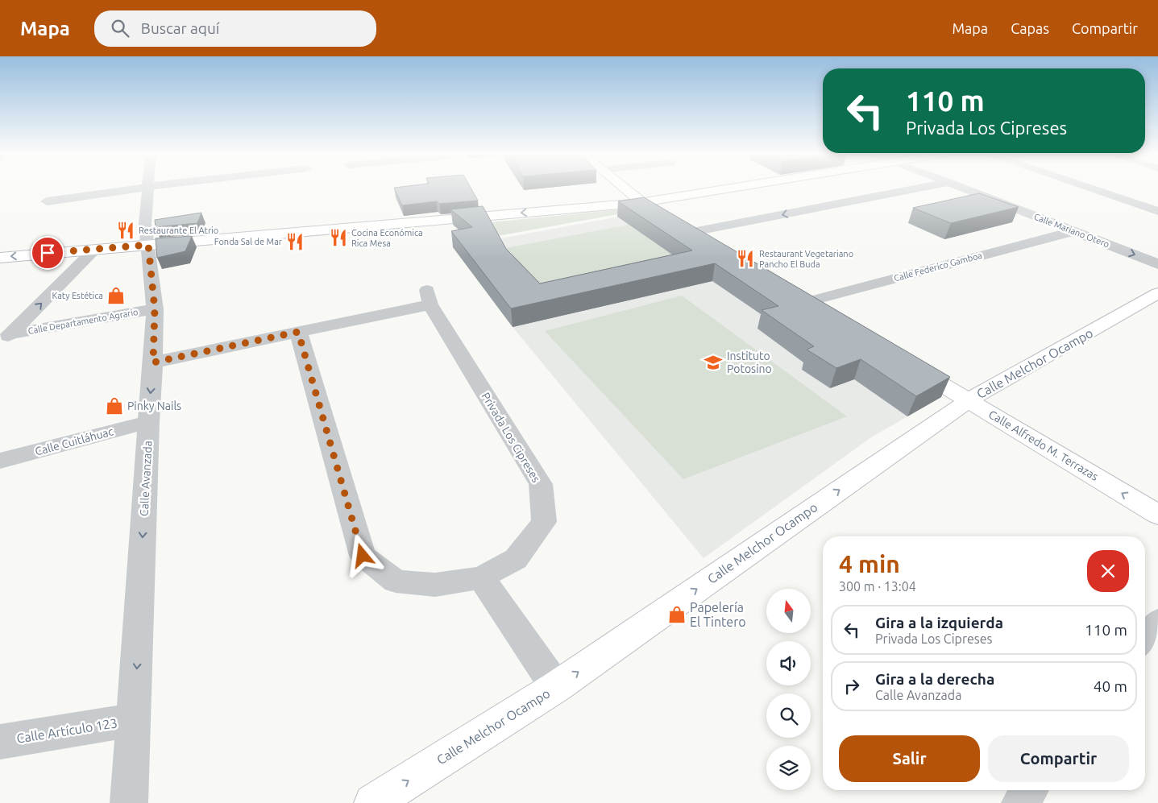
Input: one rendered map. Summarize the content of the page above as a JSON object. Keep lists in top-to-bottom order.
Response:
{
  "streets": {
    "street": [
      "Calle Mariano Otero",
      "Calle Federico Gamboa",
      "Calle Departamento Agrario",
      "Calle Melchor Ocampo",
      "Privada Los Cipreses",
      "Calle Cuitláhuac",
      "Calle Alfredo M. Terrazas",
      "Calle Avanzada",
      "Calle Artículo 123"
    ]
  },
  "crossings": [
    ["Calle Mariano Otero", "Calle Federico Gamboa"],
    ["Calle Departamento Agrario", "Calle Avanzada"],
    ["Calle Melchor Ocampo", "Calle Alfredo M. Terrazas"],
    ["Privada Los Cipreses", "Calle Avanzada"],
    ["Calle Cuitláhuac", "Calle Avanzada"],
    ["Calle Avanzada", "Calle Artículo 123"]
  ],
  "one_way": ["Calle Melchor Ocampo", "Calle Alfredo M. Terrazas", "Calle Avanzada"],
  "places": {
    "restaurant": [
      "Restaurante El Atrio",
      "Cocina Económica Rica Mesa",
      "Fonda Sal de Mar",
      "Restaurant Vegetariano Pancho El Buda"
    ],
    "shop": ["Katy Estética", "Pinky Nails", "Papelería El Tintero"],
    "school or university": ["Instituto Potosino"]
  },
  "north": "top",
  "page": {
    "header": "Mapa",
    "search": "Buscar aquí",
    "nav": ["Mapa", "Capas", "Compartir"],
    "turn": ["110 m", "Privada Los Cipreses"],
    "heading": ["4 min", "300 m · 13:04"],
    "list": [
      {
        "name": "Gira a la izquierda",
        "note": "Privada Los Cipreses",
        "value": "110 m"
      },
      {
        "name": "Gira a la derecha",
        "note": "Calle Avanzada",
        "value": "40 m"
      }
    ],
    "buttons": ["Salir", "Compartir"]
  }
}
